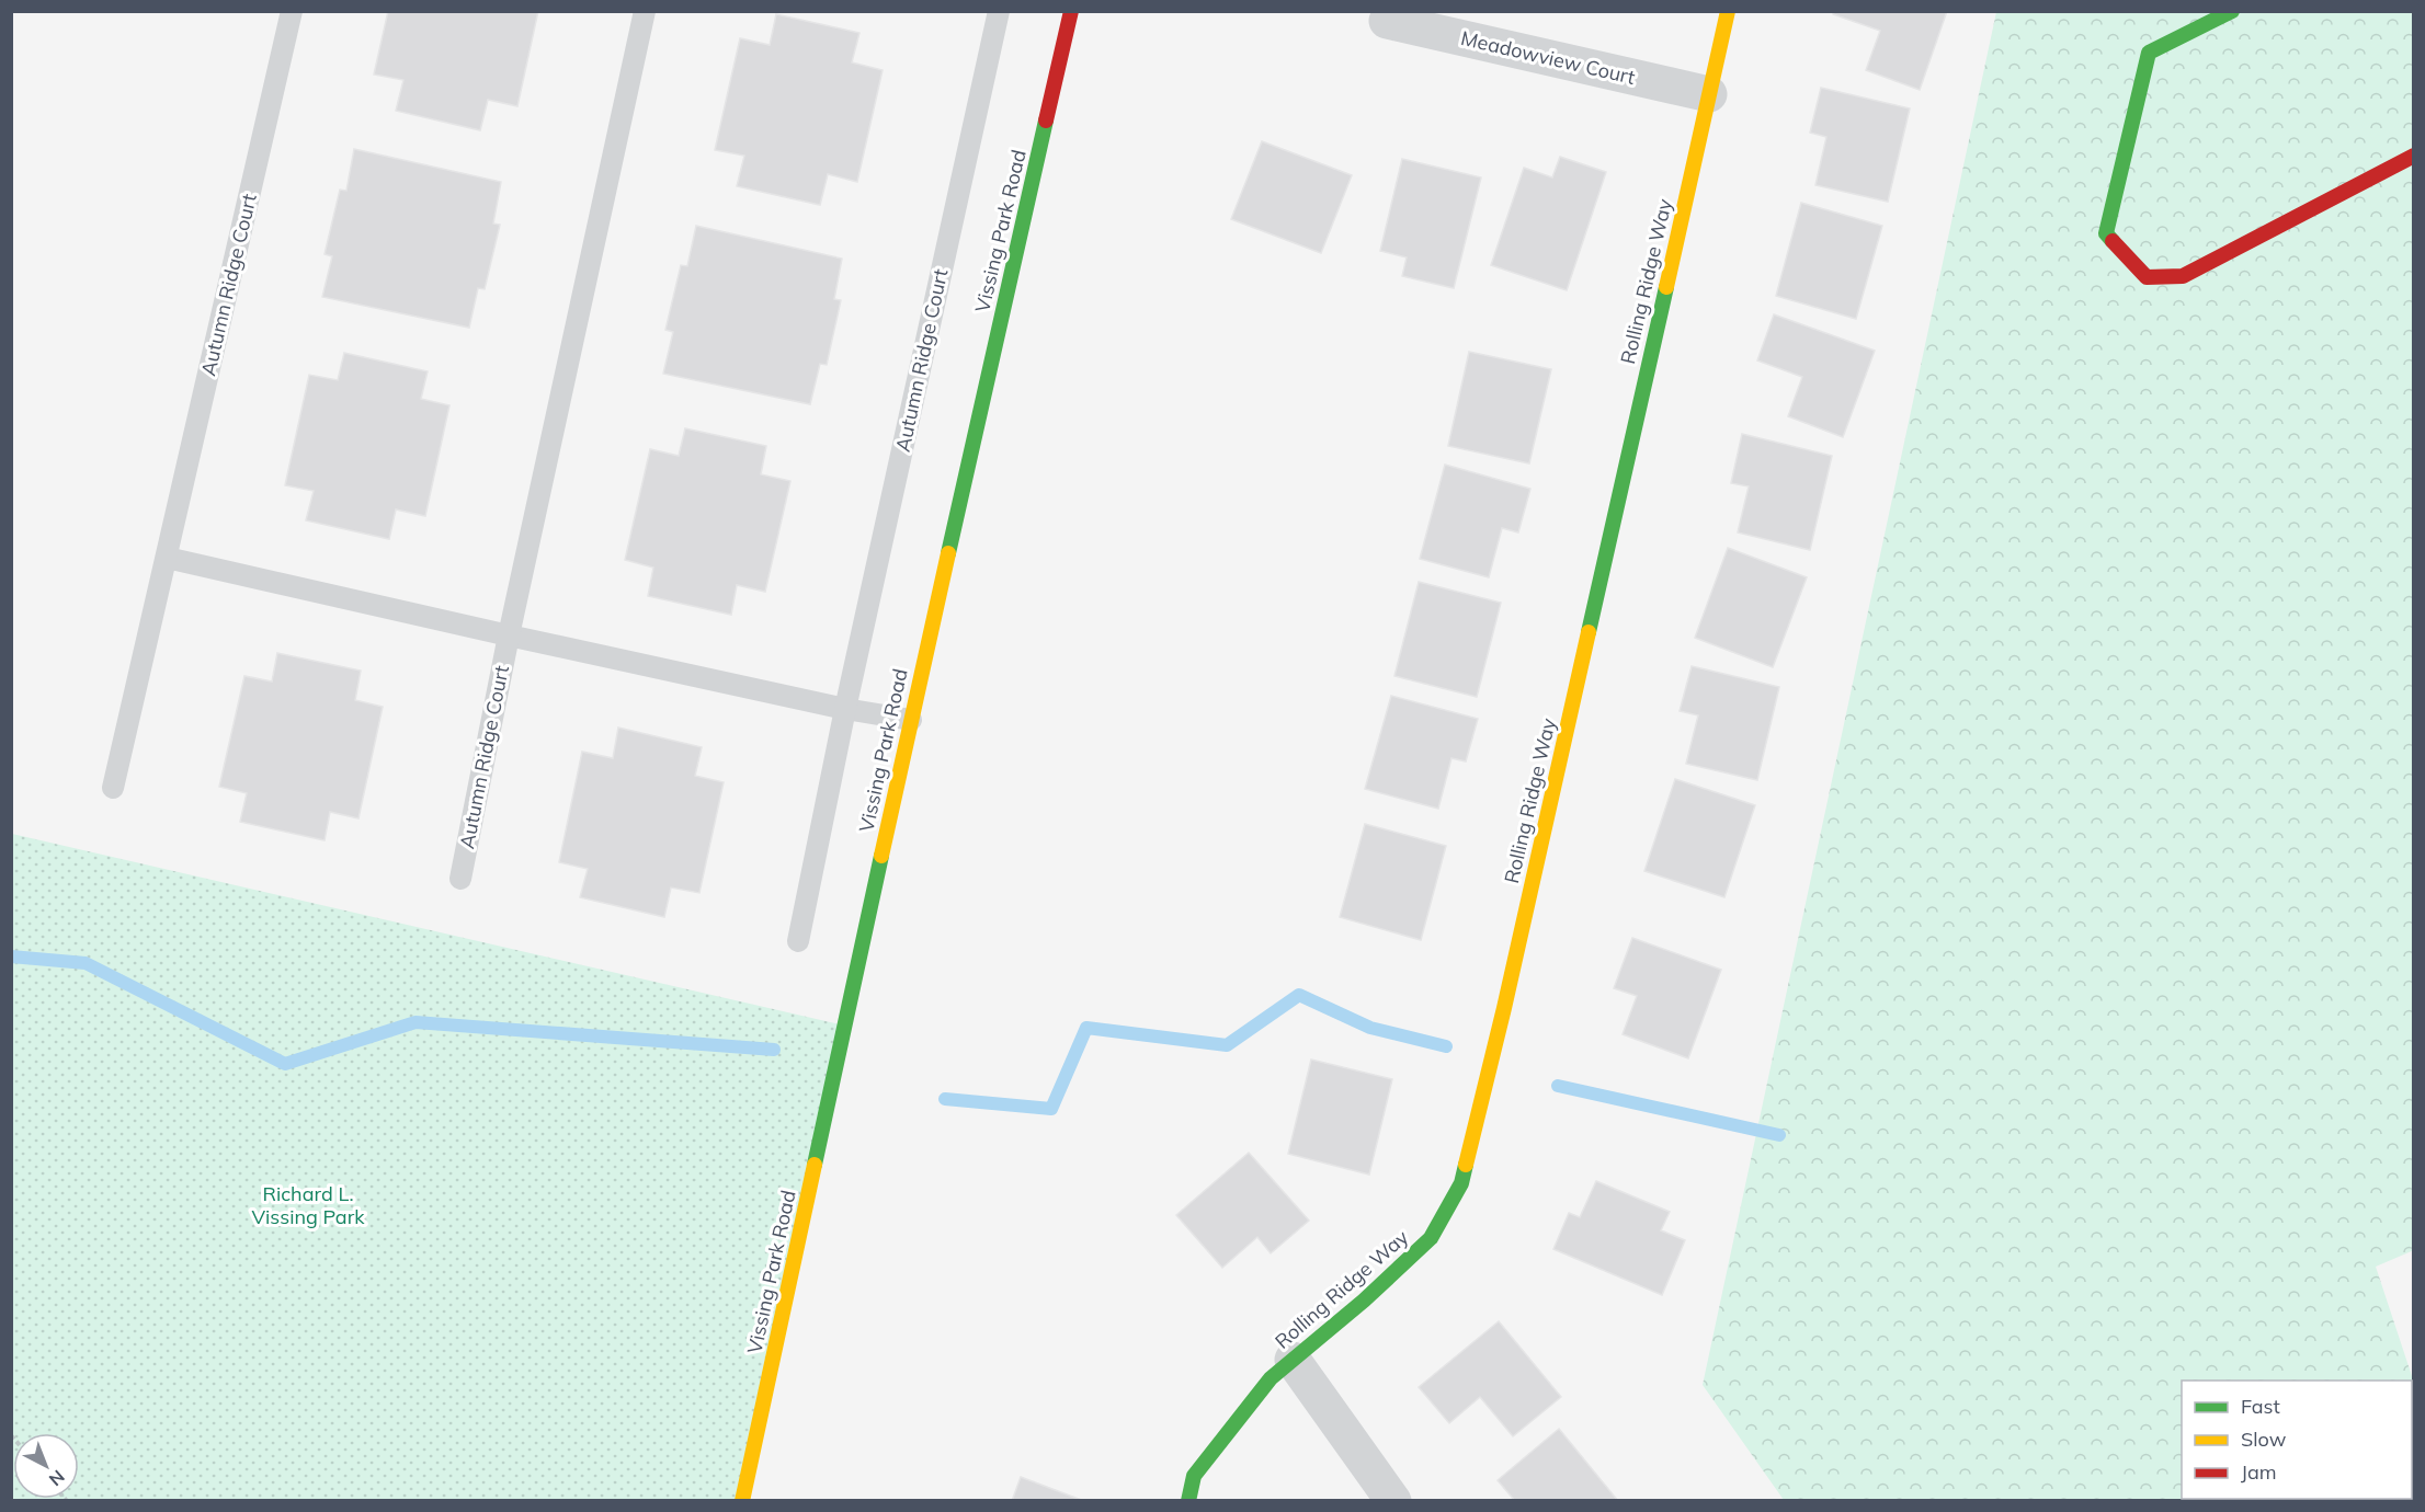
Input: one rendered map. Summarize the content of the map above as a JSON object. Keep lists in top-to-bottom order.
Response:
{
  "streets": {
    "street": ["Meadowview Court", "Vissing Park Road", "Rolling Ridge Way"],
    "lane": ["Autumn Ridge Court"]
  },
  "crossings": [
    ["Meadowview Court", "Rolling Ridge Way"]
  ],
  "parks": ["Richard L. Vissing Park"],
  "legend": ["Fast", "Slow", "Jam"],
  "north": "bottom right"
}
